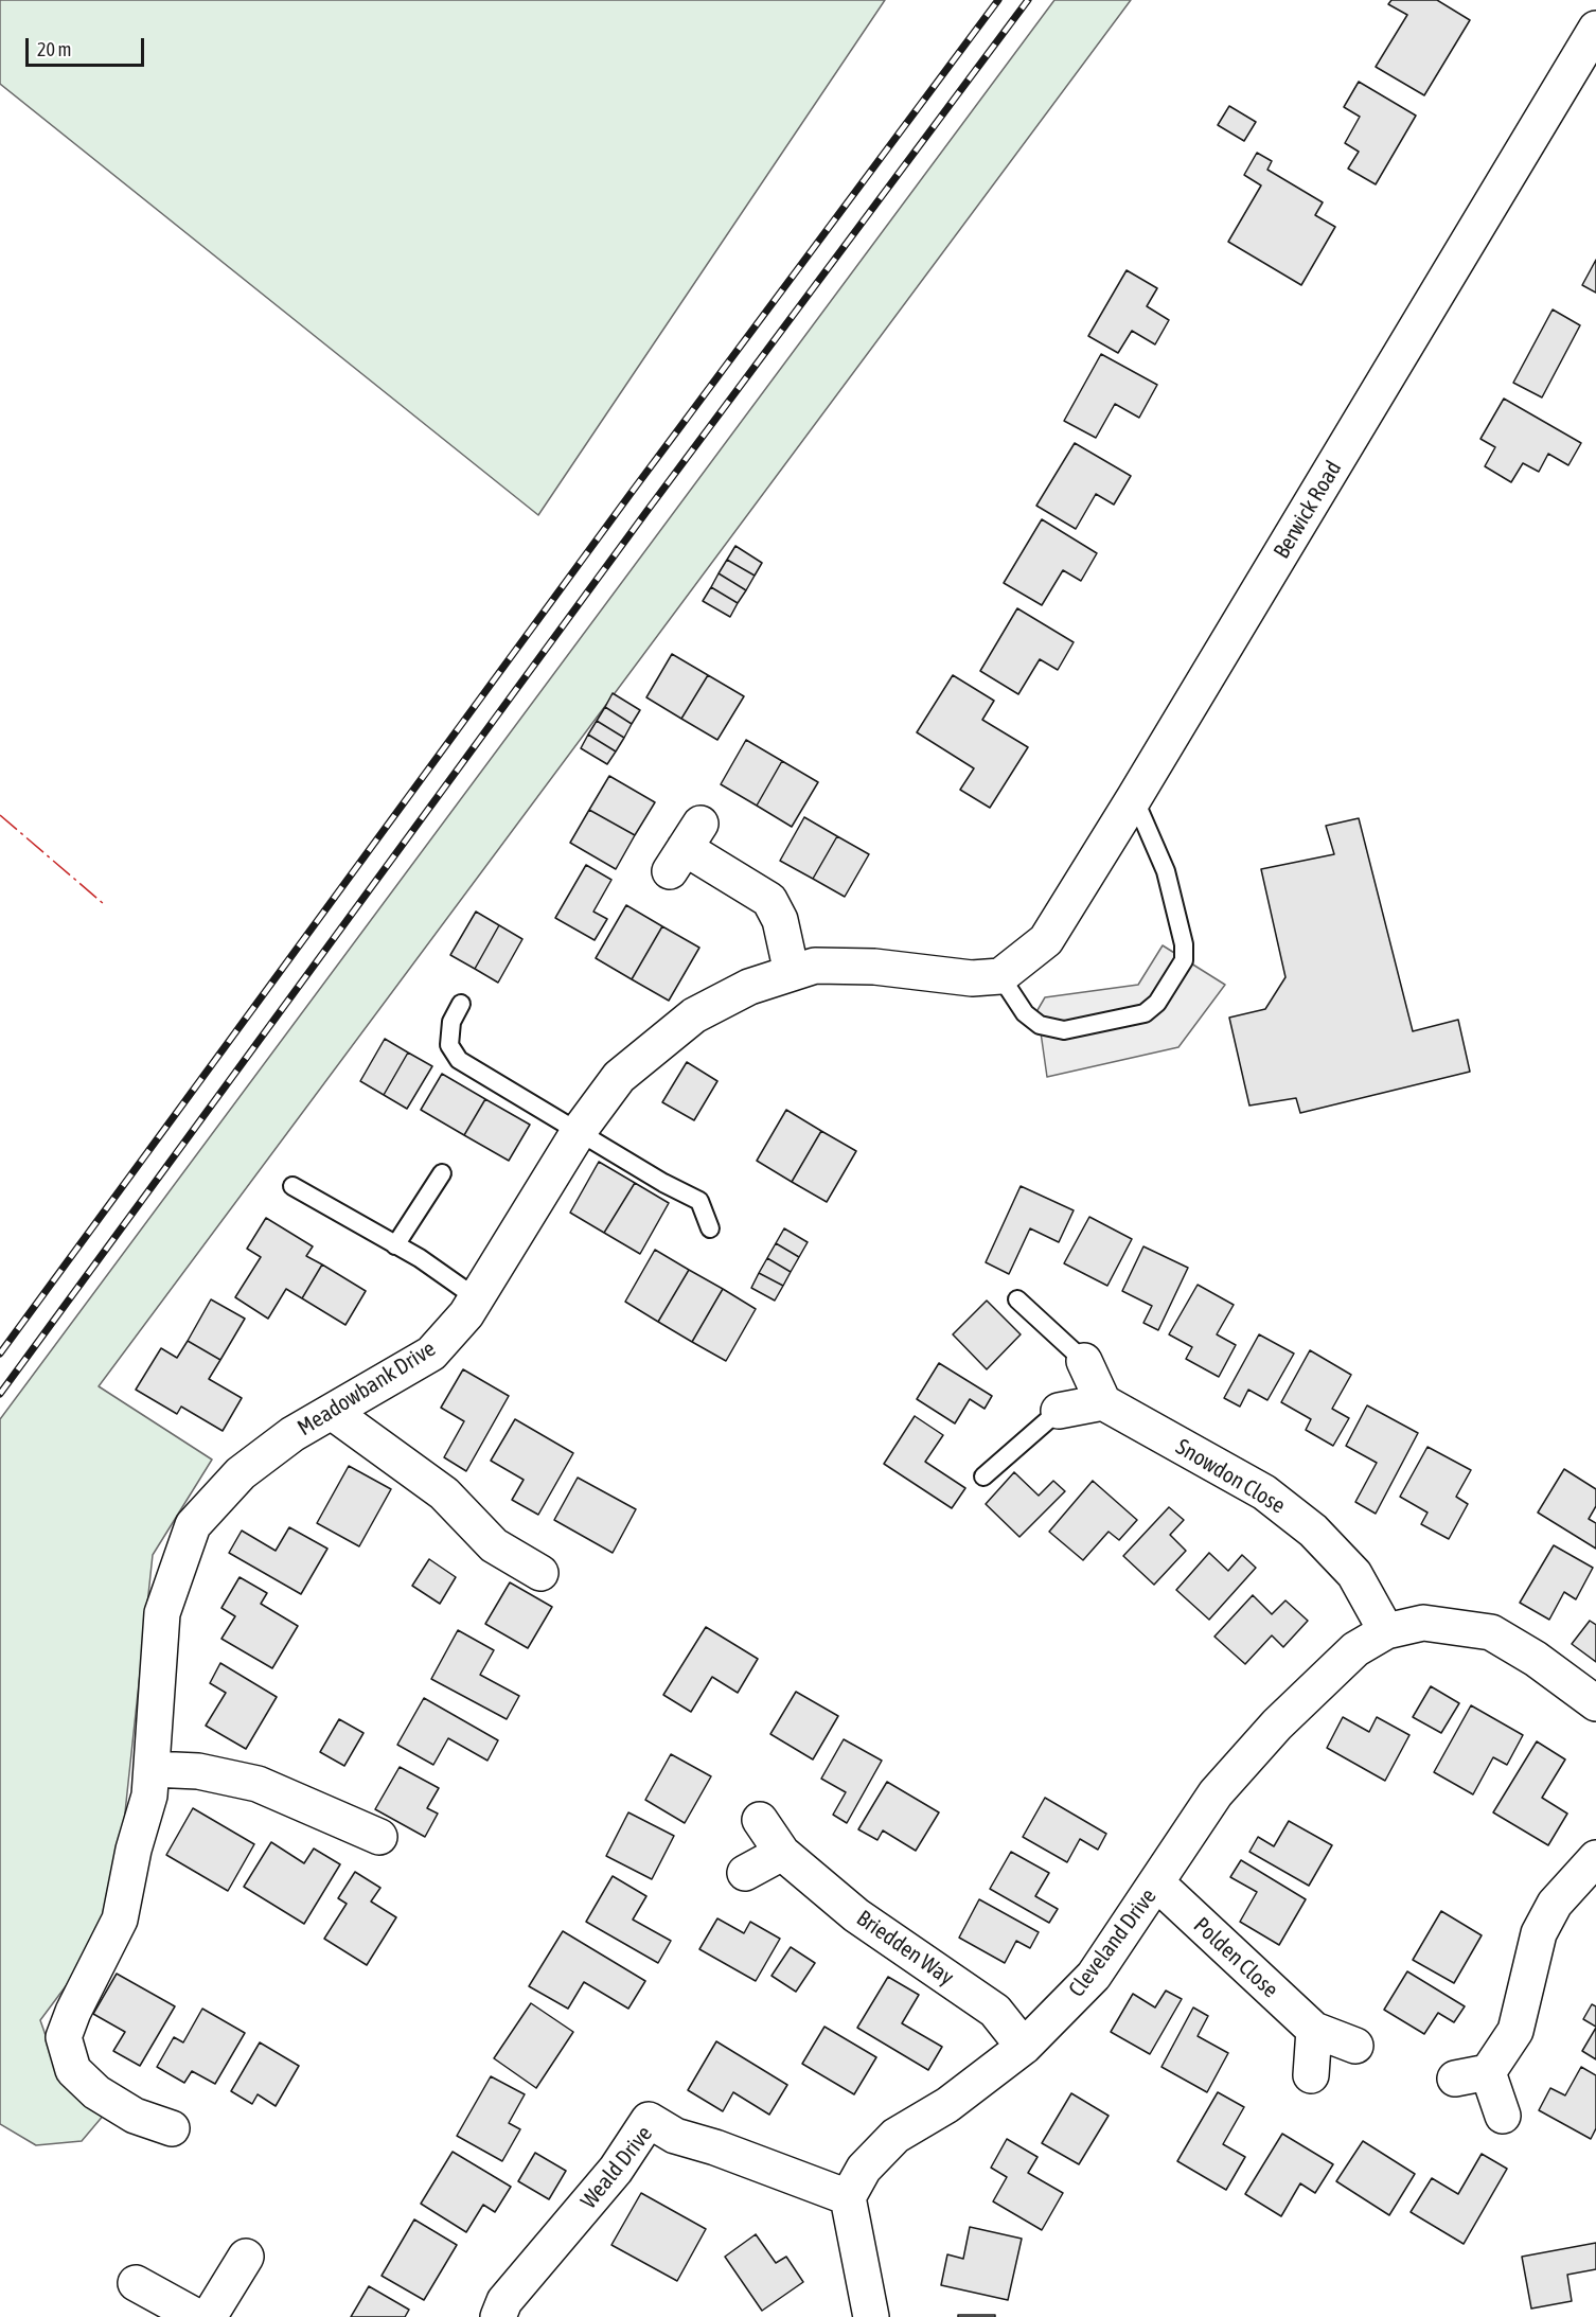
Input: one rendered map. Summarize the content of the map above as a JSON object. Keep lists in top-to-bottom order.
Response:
{
  "streets": {
    "street": [
      "Berwick Road",
      "Meadowbank Drive",
      "Snowdon Close",
      "Cleveland Drive",
      "Briedden Way",
      "Polden Close",
      "Weald Drive"
    ]
  },
  "crossings": [
    ["Berwick Road", "Meadowbank Drive"],
    ["Snowdon Close", "Cleveland Drive"],
    ["Cleveland Drive", "Briedden Way"],
    ["Cleveland Drive", "Polden Close"],
    ["Cleveland Drive", "Weald Drive"]
  ],
  "scale_bar": "20 m"
}
